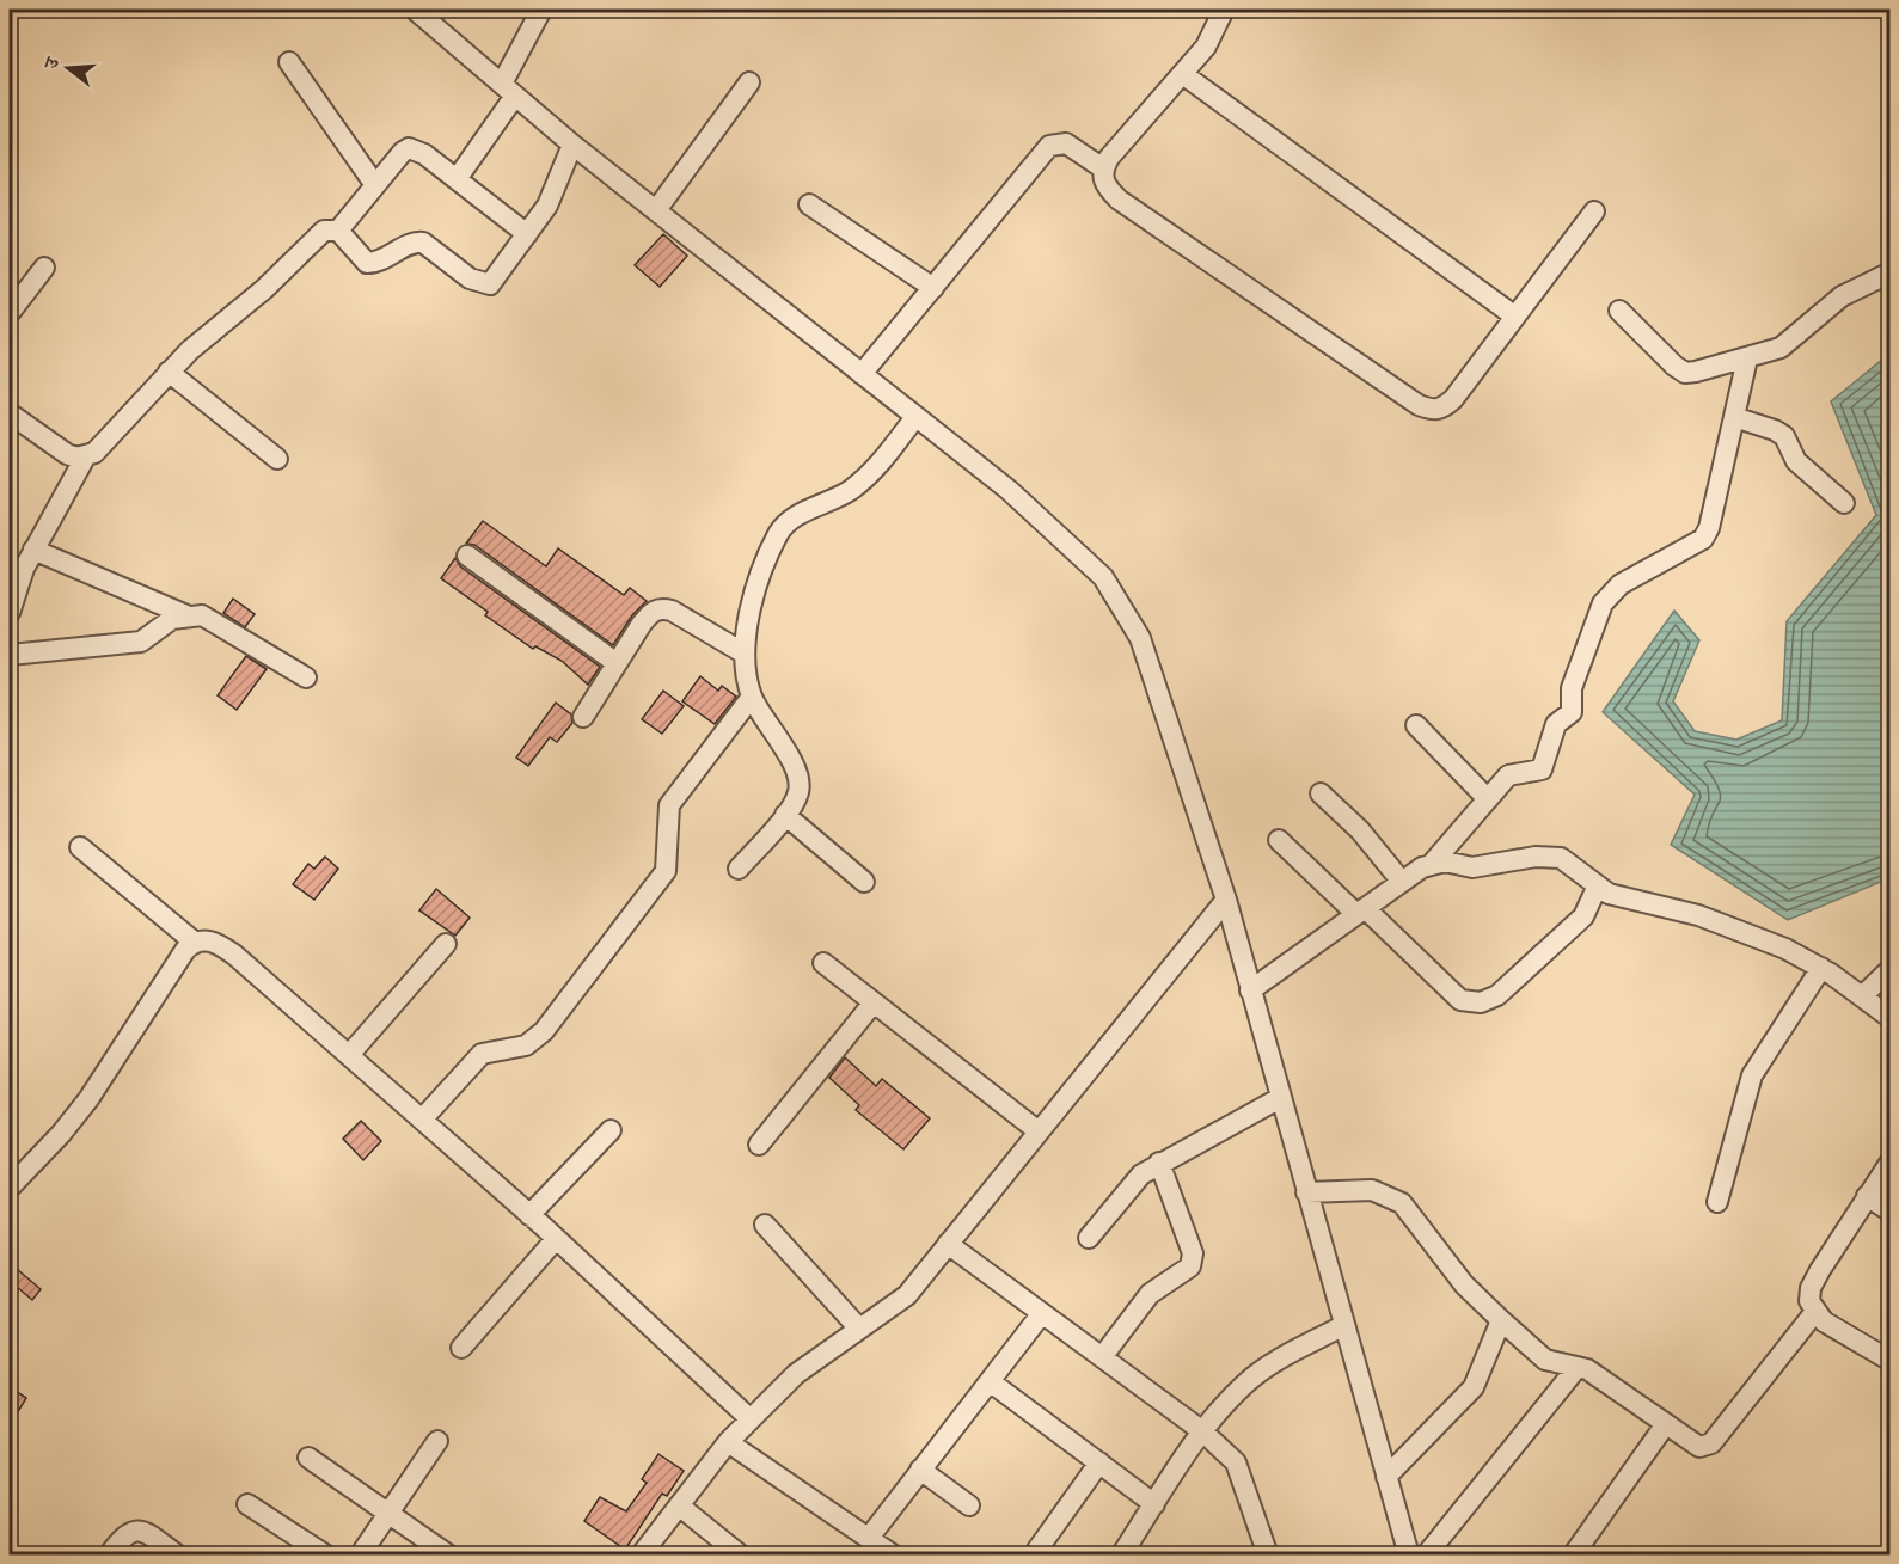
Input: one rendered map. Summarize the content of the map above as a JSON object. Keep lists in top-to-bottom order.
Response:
{
  "north": "left"
}
